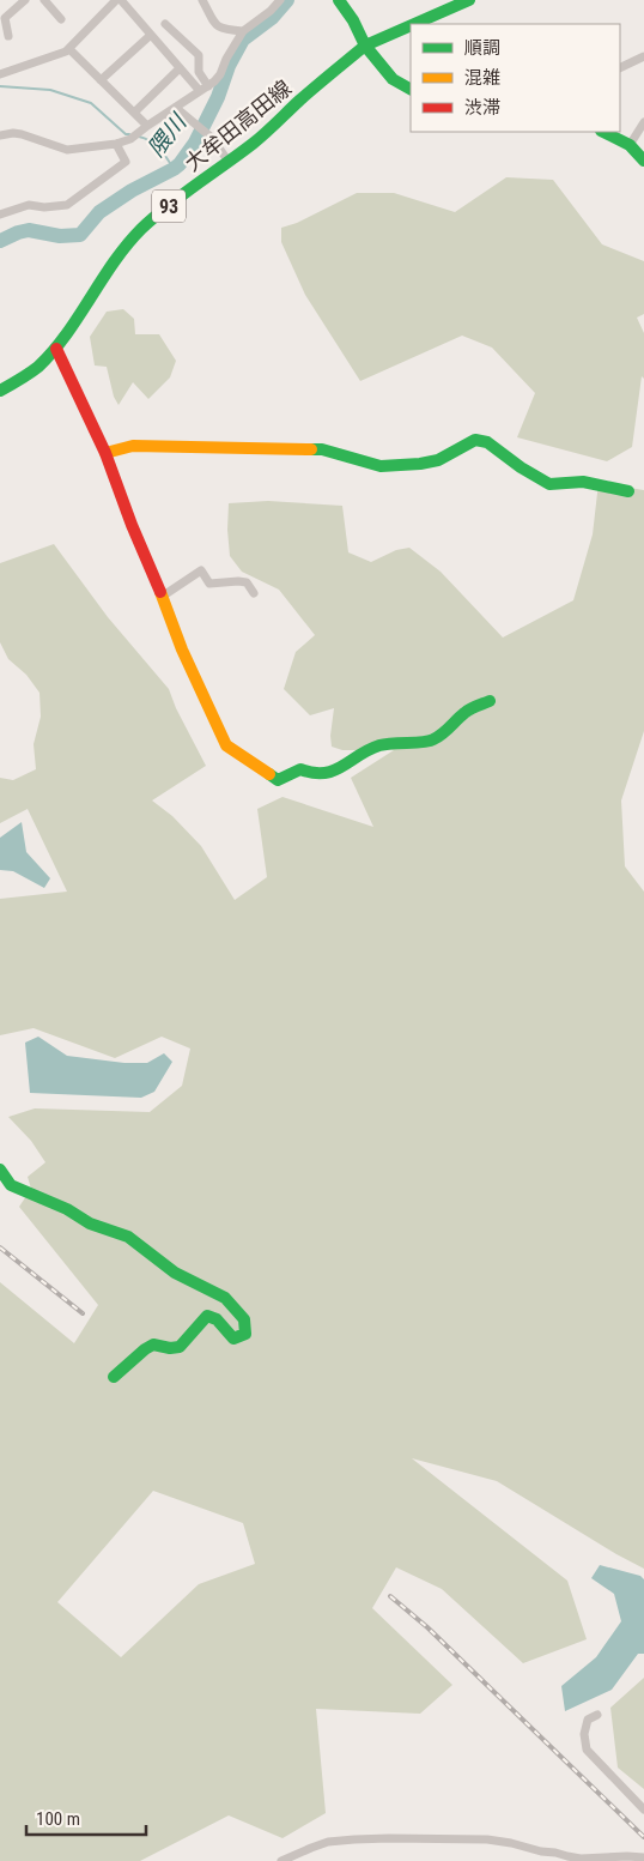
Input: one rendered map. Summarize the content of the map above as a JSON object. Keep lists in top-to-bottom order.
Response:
{
  "streets": {
    "street": ["大牟田高田線", "93"]
  },
  "water": ["隈川"],
  "legend": ["順調", "混雑", "渋滞"],
  "scale_bar": "100 m"
}
